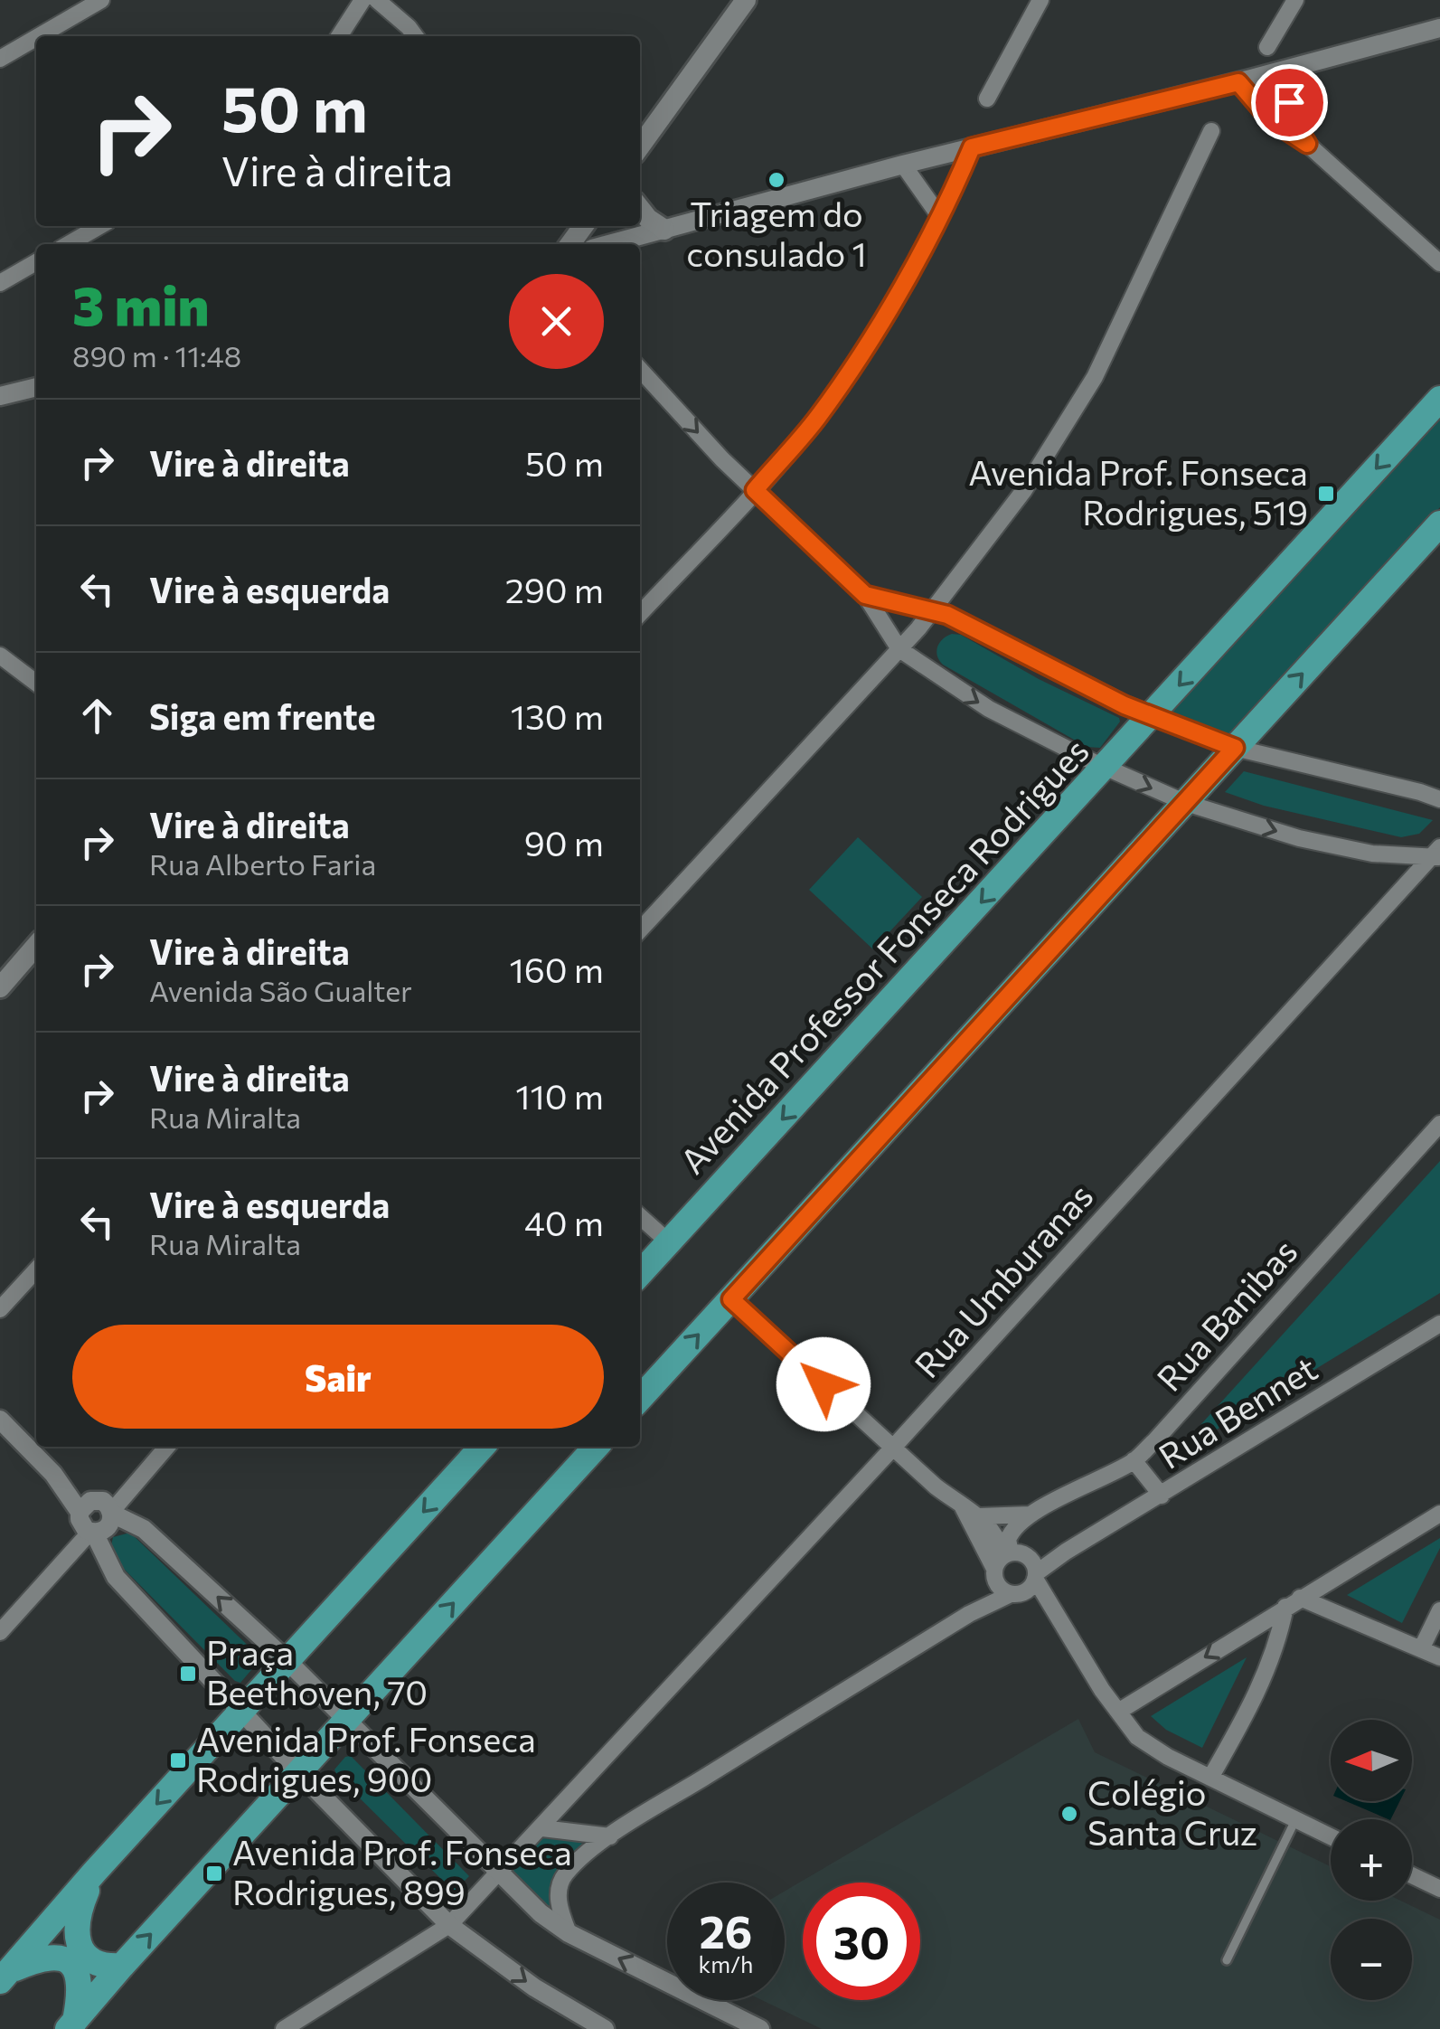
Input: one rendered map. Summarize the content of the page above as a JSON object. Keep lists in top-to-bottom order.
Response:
{
  "streets": {
    "highway": ["Avenida Professor Fonseca Rodrigues"],
    "street": ["Rua Umburanas", "Rua Banibas", "Rua Bennet"]
  },
  "crossings": [
    ["Rua Banibas", "Rua Bennet"]
  ],
  "places": {
    "other": ["Triagem do consulado 1", "Colégio Santa Cruz"],
    "transit": [
      "Avenida Prof. Fonseca Rodrigues, 519",
      "Praça Beethoven, 70",
      "Avenida Prof. Fonseca Rodrigues, 900",
      "Avenida Prof. Fonseca Rodrigues, 899"
    ]
  },
  "north": "left",
  "page": {
    "turn": ["50 m", "Vire à direita"],
    "heading": ["3 min", "890 m · 11:48"],
    "list": [
      {
        "name": "Vire à direita",
        "value": "50 m"
      },
      {
        "name": "Vire à esquerda",
        "value": "290 m"
      },
      {
        "name": "Siga em frente",
        "value": "130 m"
      },
      {
        "name": "Vire à direita",
        "note": "Rua Alberto Faria",
        "value": "90 m"
      },
      {
        "name": "Vire à direita",
        "note": "Avenida São Gualter",
        "value": "160 m"
      },
      {
        "name": "Vire à direita",
        "note": "Rua Miralta",
        "value": "110 m"
      },
      {
        "name": "Vire à esquerda",
        "note": "Rua Miralta",
        "value": "40 m"
      }
    ],
    "buttons": "Sair",
    "map_buttons": ["+", "−"],
    "speed": "26 km/h",
    "limit": "30"
  }
}
